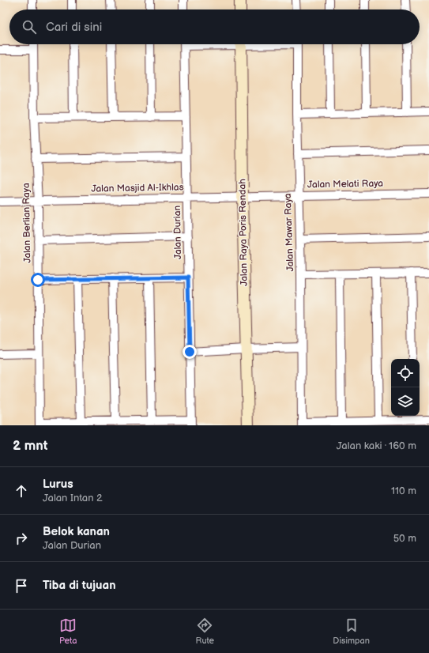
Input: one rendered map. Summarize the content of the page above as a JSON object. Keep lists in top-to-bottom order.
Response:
{
  "streets": {
    "street": [
      "Jalan Melati Raya",
      "Jalan Masjid Al-Ikhlas",
      "Jalan Berlian Raya",
      "Jalan Durian",
      "Jalan Raya Poris Rendah",
      "Jalan Mawar Raya"
    ]
  },
  "crossings": [
    ["Jalan Melati Raya", "Jalan Masjid Al-Ikhlas"],
    ["Jalan Melati Raya", "Jalan Raya Poris Rendah"],
    ["Jalan Melati Raya", "Jalan Mawar Raya"],
    ["Jalan Masjid Al-Ikhlas", "Jalan Berlian Raya"],
    ["Jalan Masjid Al-Ikhlas", "Jalan Durian"],
    ["Jalan Masjid Al-Ikhlas", "Jalan Raya Poris Rendah"]
  ],
  "page": {
    "search": "Cari di sini",
    "heading": ["2 mnt", "Jalan kaki · 160 m"],
    "list": [
      ["Lurus", "Jalan Intan 2", "110 m"],
      ["Belok kanan", "Jalan Durian", "50 m"],
      "Tiba di tujuan"
    ],
    "nav": ["Peta", "Rute", "Disimpan"]
  }
}
